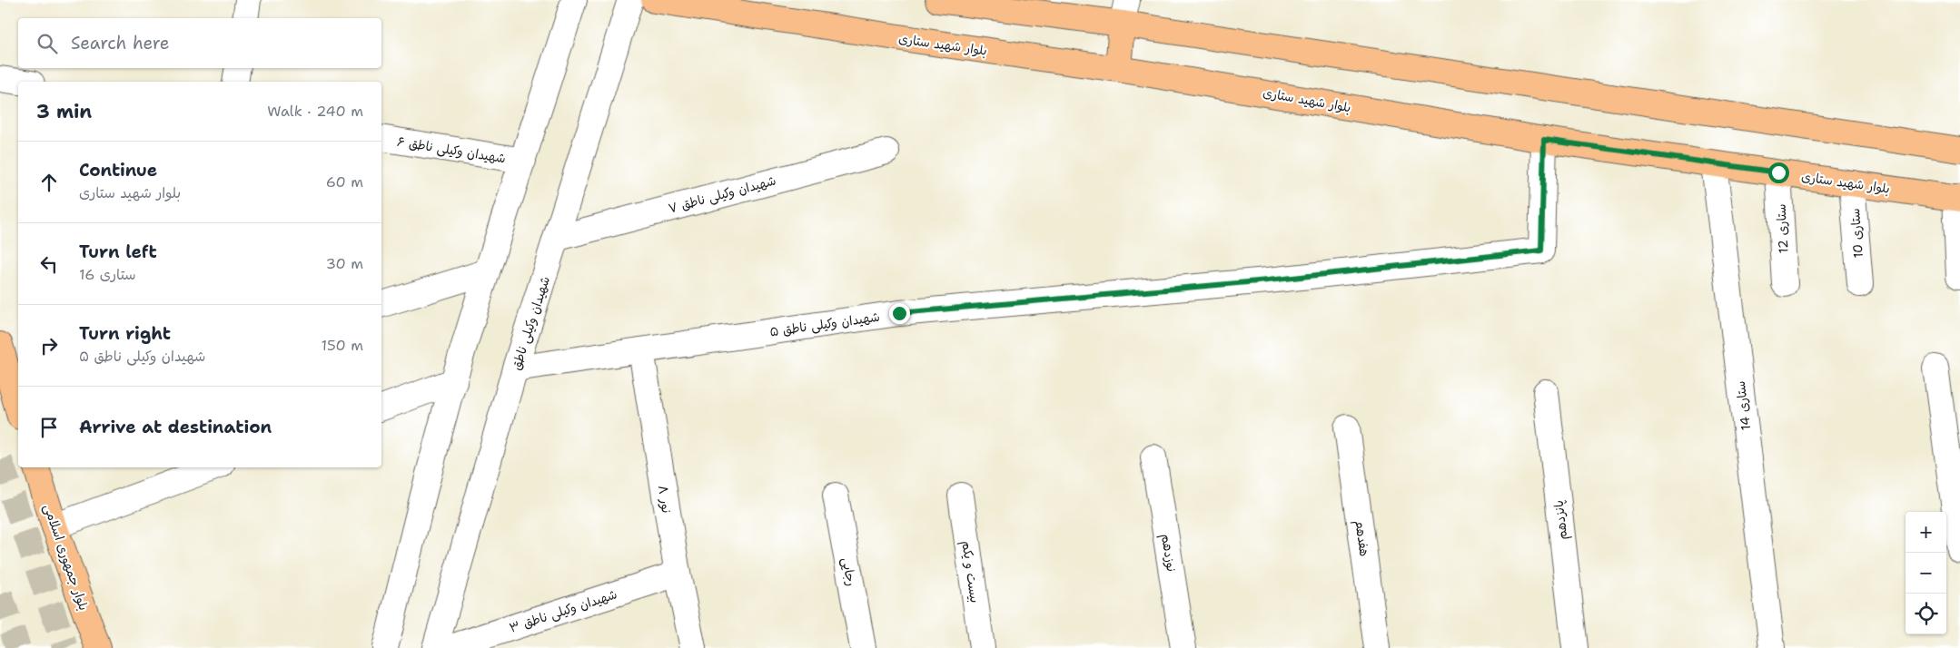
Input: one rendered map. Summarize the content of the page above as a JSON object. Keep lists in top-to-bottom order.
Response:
{
  "streets": {
    "main road": ["بلوار شهید ستاری", "بلوار جمهوری اسلامی"],
    "street": [
      "شهیدان وکیلی ناطق ۶",
      "شهیدان وکیلی ناطق ۷",
      "ستاری 12",
      "ستاری 10",
      "شهیدان وکیلی ناطق",
      "شهیدان وکیلی ناطق ۵",
      "ستاری 14",
      "نور ۸",
      "پانزدهم",
      "هفدهم",
      "نوزدهم",
      "رجایی",
      "بیست و یکم",
      "شهیدان وکیلی ناطق ۳"
    ]
  },
  "crossings": [
    ["بلوار شهید ستاری", "ستاری 12"],
    ["بلوار شهید ستاری", "ستاری 10"],
    ["بلوار شهید ستاری", "شهیدان وکیلی ناطق ۵"],
    ["بلوار شهید ستاری", "ستاری 14"],
    ["شهیدان وکیلی ناطق ۷", "شهیدان وکیلی ناطق"],
    ["شهیدان وکیلی ناطق", "شهیدان وکیلی ناطق ۵"],
    ["شهیدان وکیلی ناطق ۵", "نور ۸"],
    ["نور ۸", "شهیدان وکیلی ناطق ۳"]
  ],
  "page": {
    "search": "Search here",
    "heading": ["3 min", "Walk · 240 m"],
    "list": [
      ["Continue", "بلوار شهید ستاری", "60 m"],
      ["Turn left", "ستاری 16", "30 m"],
      ["Turn right", "شهیدان وکیلی ناطق ۵", "150 m"],
      "Arrive at destination"
    ],
    "map_buttons": ["+", "−"]
  }
}
